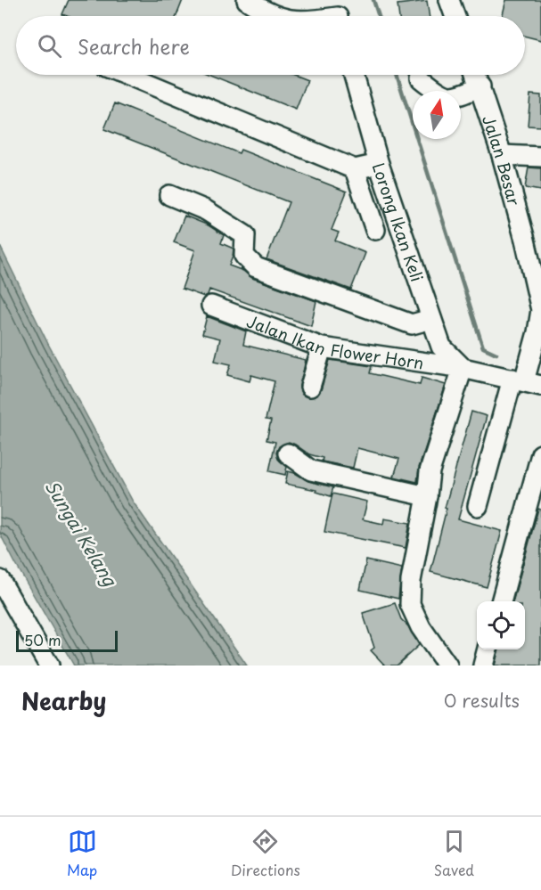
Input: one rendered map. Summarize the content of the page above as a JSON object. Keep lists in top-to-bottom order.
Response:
{
  "streets": {
    "street": ["Jalan Besar", "Lorong Ikan Keli", "Jalan Ikan Flower Horn"]
  },
  "crossings": [
    ["Lorong Ikan Keli", "Jalan Ikan Flower Horn"]
  ],
  "water": ["Sungai Kelang"],
  "scale_bar": "50 m",
  "north": "top",
  "page": {
    "search": "Search here",
    "scale": "50 m",
    "heading": ["Nearby", "0 results"],
    "nav": ["Map", "Directions", "Saved"]
  }
}
